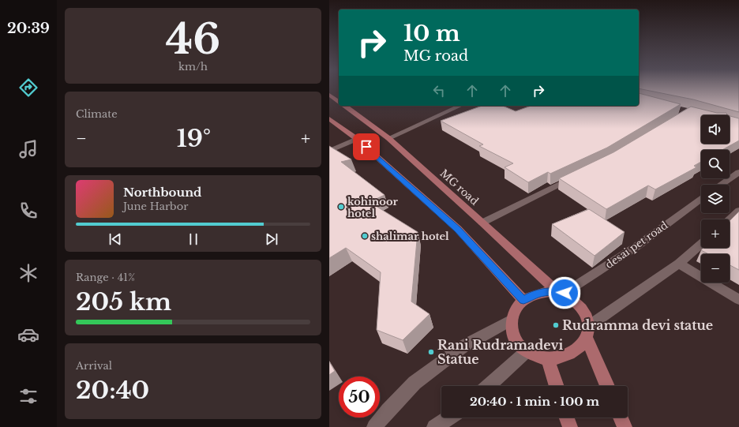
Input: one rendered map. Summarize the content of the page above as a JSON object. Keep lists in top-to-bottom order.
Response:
{
  "streets": {
    "main road": ["MG road"],
    "street": ["desai pet road"]
  },
  "crossings": [
    ["MG road", "desai pet road"]
  ],
  "places": [
    "kohinoor hotel",
    "shalimar hotel",
    "Rudramma devi statue",
    "Rani Rudramadevi Statue"
  ],
  "page": {
    "tabs": "20:39",
    "tile": [
      ["46", "km/h"],
      "Climate",
      ["Range · 41%", "205 km"],
      ["Arrival", "20:40"]
    ],
    "turn": ["10 m", "MG road"],
    "map_buttons": ["+", "−"],
    "heat": ["−", "19°", "+"],
    "song": ["Northbound", "June Harbor"],
    "limit": "50",
    "trip": "20:40 · 1 min · 100 m"
  }
}
